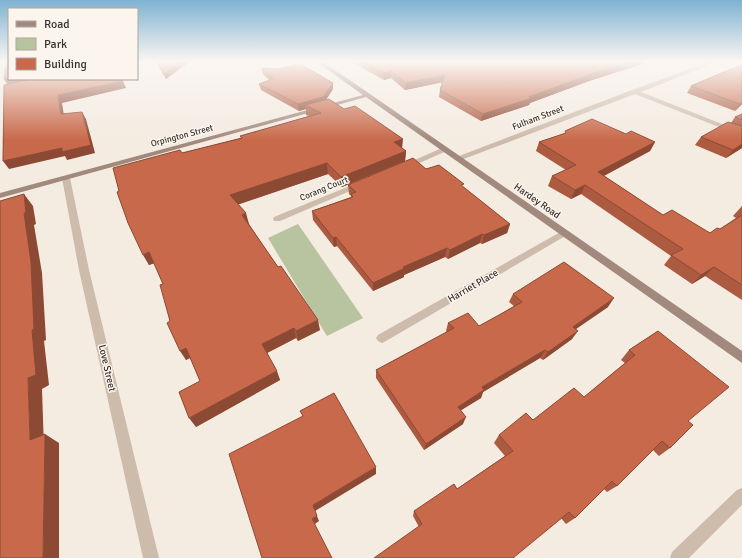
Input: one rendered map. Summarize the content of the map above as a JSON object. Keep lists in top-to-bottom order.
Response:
{
  "streets": {
    "street": [
      "Fulham Street",
      "Orpington Street",
      "Corang Court",
      "Hardey Road",
      "Harriet Place",
      "Love Street"
    ]
  },
  "crossings": [
    ["Fulham Street", "Hardey Road"],
    ["Orpington Street", "Hardey Road"],
    ["Orpington Street", "Love Street"],
    ["Hardey Road", "Harriet Place"]
  ],
  "legend": ["Road", "Park", "Building"]
}
